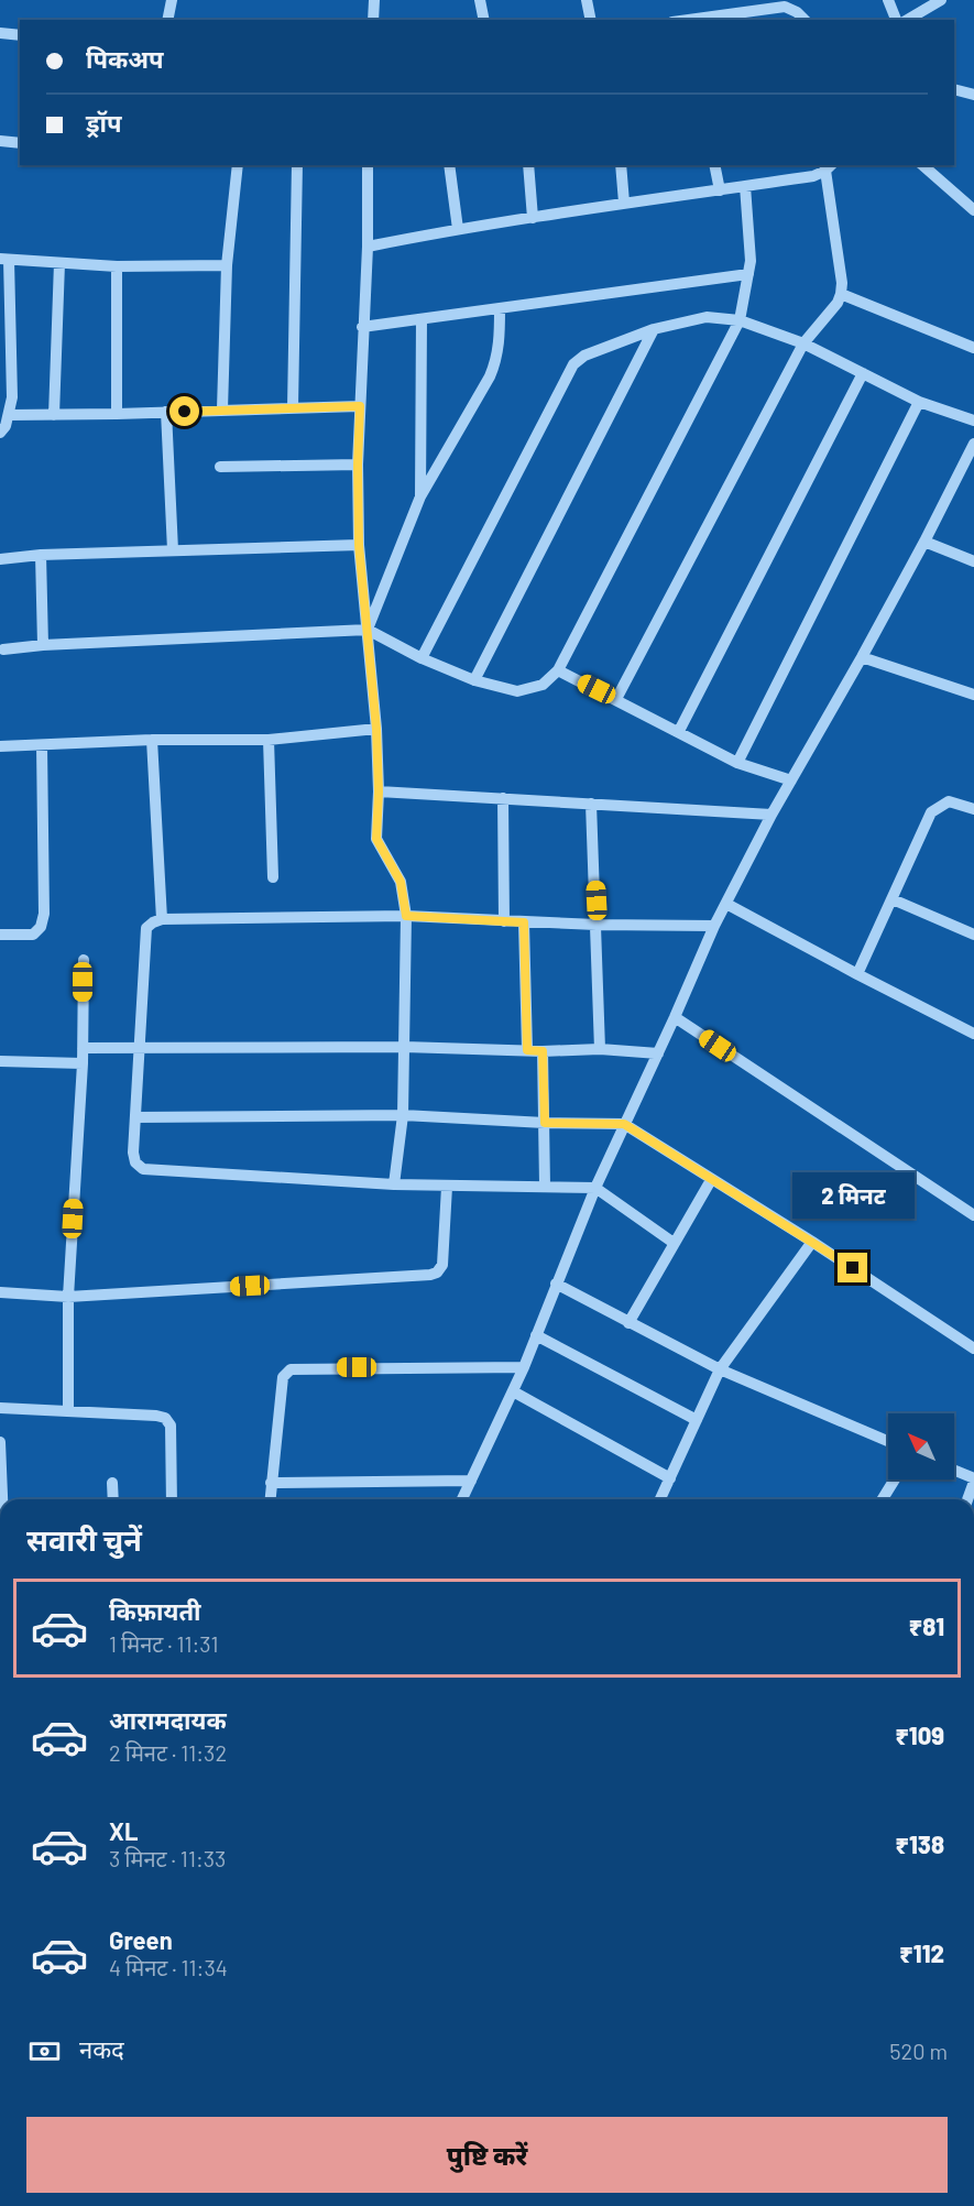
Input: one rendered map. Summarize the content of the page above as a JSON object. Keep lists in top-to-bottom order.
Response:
{
  "north": "top left",
  "page": {
    "banner": ["पिकअप", "ड्रॉप"],
    "bubble": "2 मिनट",
    "heading": "सवारी चुनें",
    "list": [
      {
        "name": "किफ़ायती",
        "note": "1 मिनट · 11:31",
        "value": "₹81"
      },
      {
        "name": "आरामदायक",
        "note": "2 मिनट · 11:32",
        "value": "₹109"
      },
      {
        "name": "XL",
        "note": "3 मिनट · 11:33",
        "value": "₹138"
      },
      {
        "name": "Green",
        "note": "4 मिनट · 11:34",
        "value": "₹112"
      }
    ],
    "pay": ["नकद", "520 m"],
    "buttons": "पुष्टि करें"
  }
}
